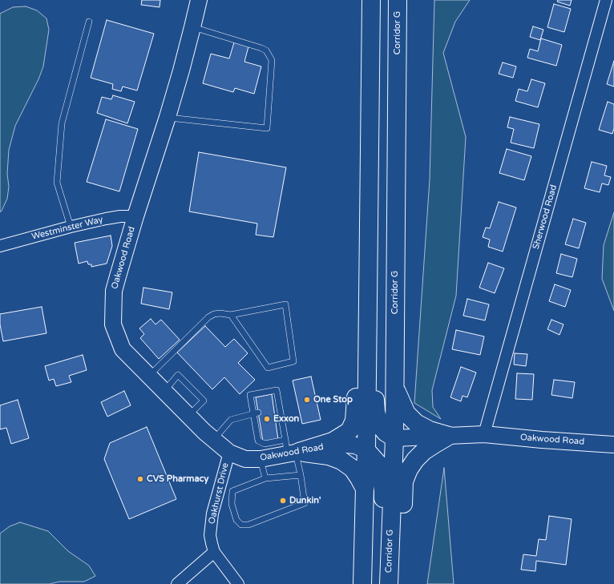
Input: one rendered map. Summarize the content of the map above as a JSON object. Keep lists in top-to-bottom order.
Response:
{
  "streets": {
    "highway": ["Corridor G"],
    "street": [
      "Sherwood Road",
      "Westminster Way",
      "Oakwood Road",
      "Oakhurst Drive"
    ]
  },
  "crossings": [
    ["Corridor G", "Oakwood Road"],
    ["Sherwood Road", "Oakwood Road"],
    ["Westminster Way", "Oakwood Road"],
    ["Oakwood Road", "Oakhurst Drive"]
  ],
  "places": [
    "One Stop",
    "Exxon",
    "CVS Pharmacy",
    "Dunkin'"
  ]
}
